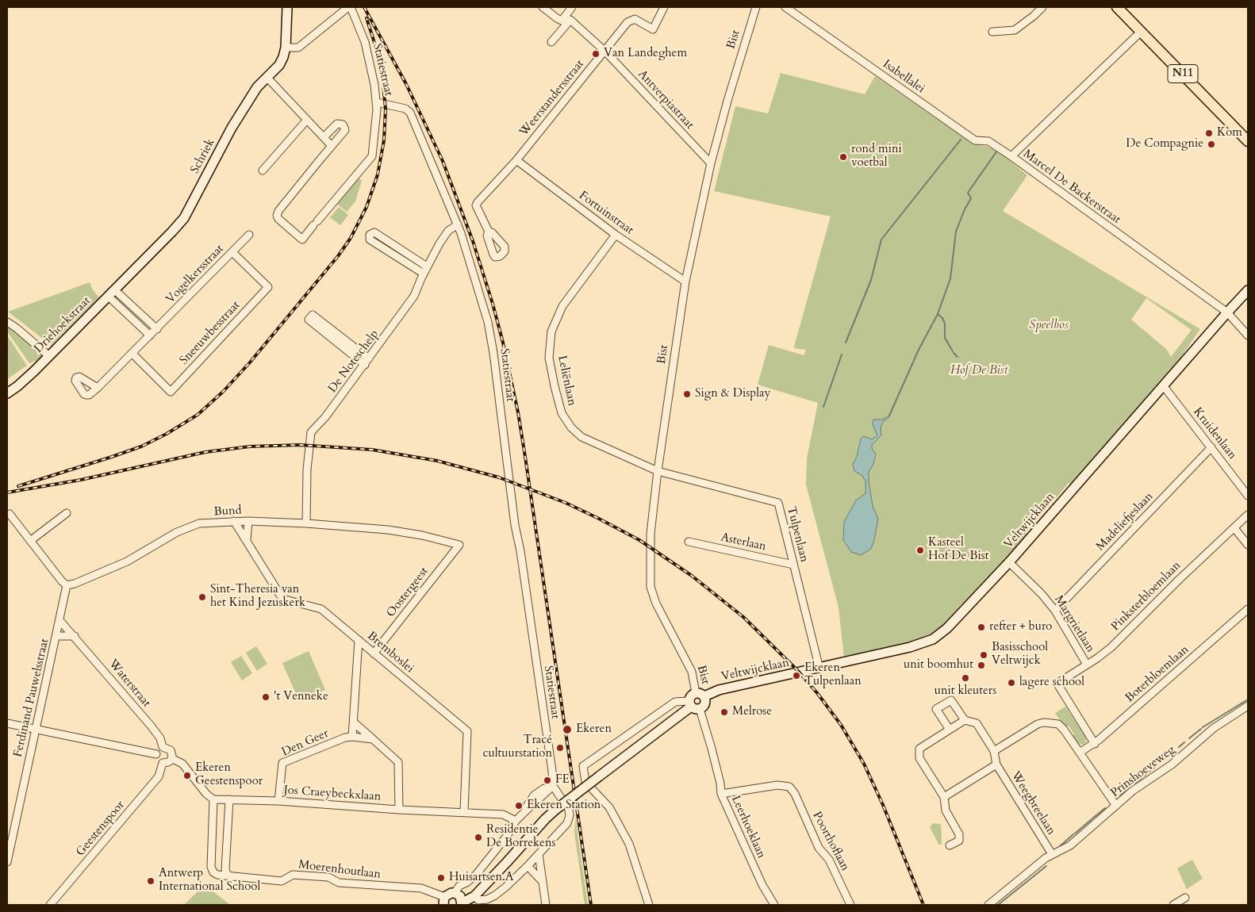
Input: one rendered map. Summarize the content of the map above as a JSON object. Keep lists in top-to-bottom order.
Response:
{
  "streets": {
    "main road": ["N11"],
    "street": [
      "Bist",
      "Statiestraat",
      "Isabellalei",
      "Weerstandersstraat",
      "Antverpiastraat",
      "Schriek",
      "Marcel De Backerstraat",
      "Fortuinstraat",
      "Vogelkersstraat",
      "Driehoekstraat",
      "Sneeuwbesstraat",
      "De Noteschelp",
      "Leliënlaan",
      "Kruidenlaan",
      "Bund",
      "Veltwijcklaan",
      "Madeliefjeslaan",
      "Tulpenlaan",
      "Asterlaan",
      "Oostergeest",
      "Pinksterbloemlaan",
      "Margrietlaan",
      "Bremboslei",
      "Boterbloemlaan",
      "Waterstraat",
      "Ferdinand Pauwelsstraat",
      "Den Geer",
      "Prinshoeveweg",
      "Jos Craeybeckxlaan",
      "Weegbreelaan",
      "Leerhoeklaan",
      "Geestenspoor",
      "Poorthoflaan",
      "Moerenhoutlaan"
    ]
  },
  "crossings": [
    ["Bist", "Antverpiastraat"],
    ["Bist", "Fortuinstraat"],
    ["Bist", "Leliënlaan"],
    ["Bist", "Veltwijcklaan"],
    ["Bist", "Tulpenlaan"],
    ["Bist", "Leerhoeklaan"],
    ["Statiestraat", "De Noteschelp"],
    ["N11", "Marcel De Backerstraat"],
    ["Isabellalei", "Marcel De Backerstraat"],
    ["Weerstandersstraat", "Antverpiastraat"],
    ["Weerstandersstraat", "Fortuinstraat"],
    ["Schriek", "Driehoekstraat"],
    ["Marcel De Backerstraat", "Veltwijcklaan"],
    ["Fortuinstraat", "Leliënlaan"],
    ["Vogelkersstraat", "Sneeuwbesstraat"],
    ["De Noteschelp", "Bund"],
    ["Leliënlaan", "Tulpenlaan"],
    ["Kruidenlaan", "Veltwijcklaan"],
    ["Kruidenlaan", "Madeliefjeslaan"],
    ["Bund", "Oostergeest"],
    ["Bund", "Bremboslei"],
    ["Bund", "Ferdinand Pauwelsstraat"],
    ["Veltwijcklaan", "Tulpenlaan"],
    ["Veltwijcklaan", "Margrietlaan"],
    ["Veltwijcklaan", "Leerhoeklaan"],
    ["Madeliefjeslaan", "Margrietlaan"],
    ["Tulpenlaan", "Asterlaan"],
    ["Oostergeest", "Bremboslei"],
    ["Pinksterbloemlaan", "Margrietlaan"],
    ["Pinksterbloemlaan", "Boterbloemlaan"],
    ["Bremboslei", "Jos Craeybeckxlaan"],
    ["Waterstraat", "Ferdinand Pauwelsstraat"],
    ["Waterstraat", "Geestenspoor"],
    ["Den Geer", "Jos Craeybeckxlaan"],
    ["Prinshoeveweg", "Weegbreelaan"],
    ["Jos Craeybeckxlaan", "Moerenhoutlaan"],
    ["Leerhoeklaan", "Poorthoflaan"]
  ],
  "parks": ["Speelbos", "Hof De Bist"],
  "places": [
    "Van Landeghem",
    "Kom",
    "De Compagnie",
    "rond mini voetbal",
    "Sign & Display",
    "Kasteel Hof De Bist",
    "Sint-Theresia van het Kind Jezuskerk",
    "refter + buro",
    "Basisschool Veltwijck",
    "unit boomhut",
    "Ekeren Tulpenlaan",
    "unit kleuters",
    "lagere school",
    "'t Venneke",
    "Melrose",
    "Ekeren",
    "Tracé cultuurstation",
    "Ekeren Geestenspoor",
    "FE",
    "Ekeren Station",
    "Residentie De Borrekens",
    "Huisartsen.A",
    "Antwerp International School"
  ]
}
